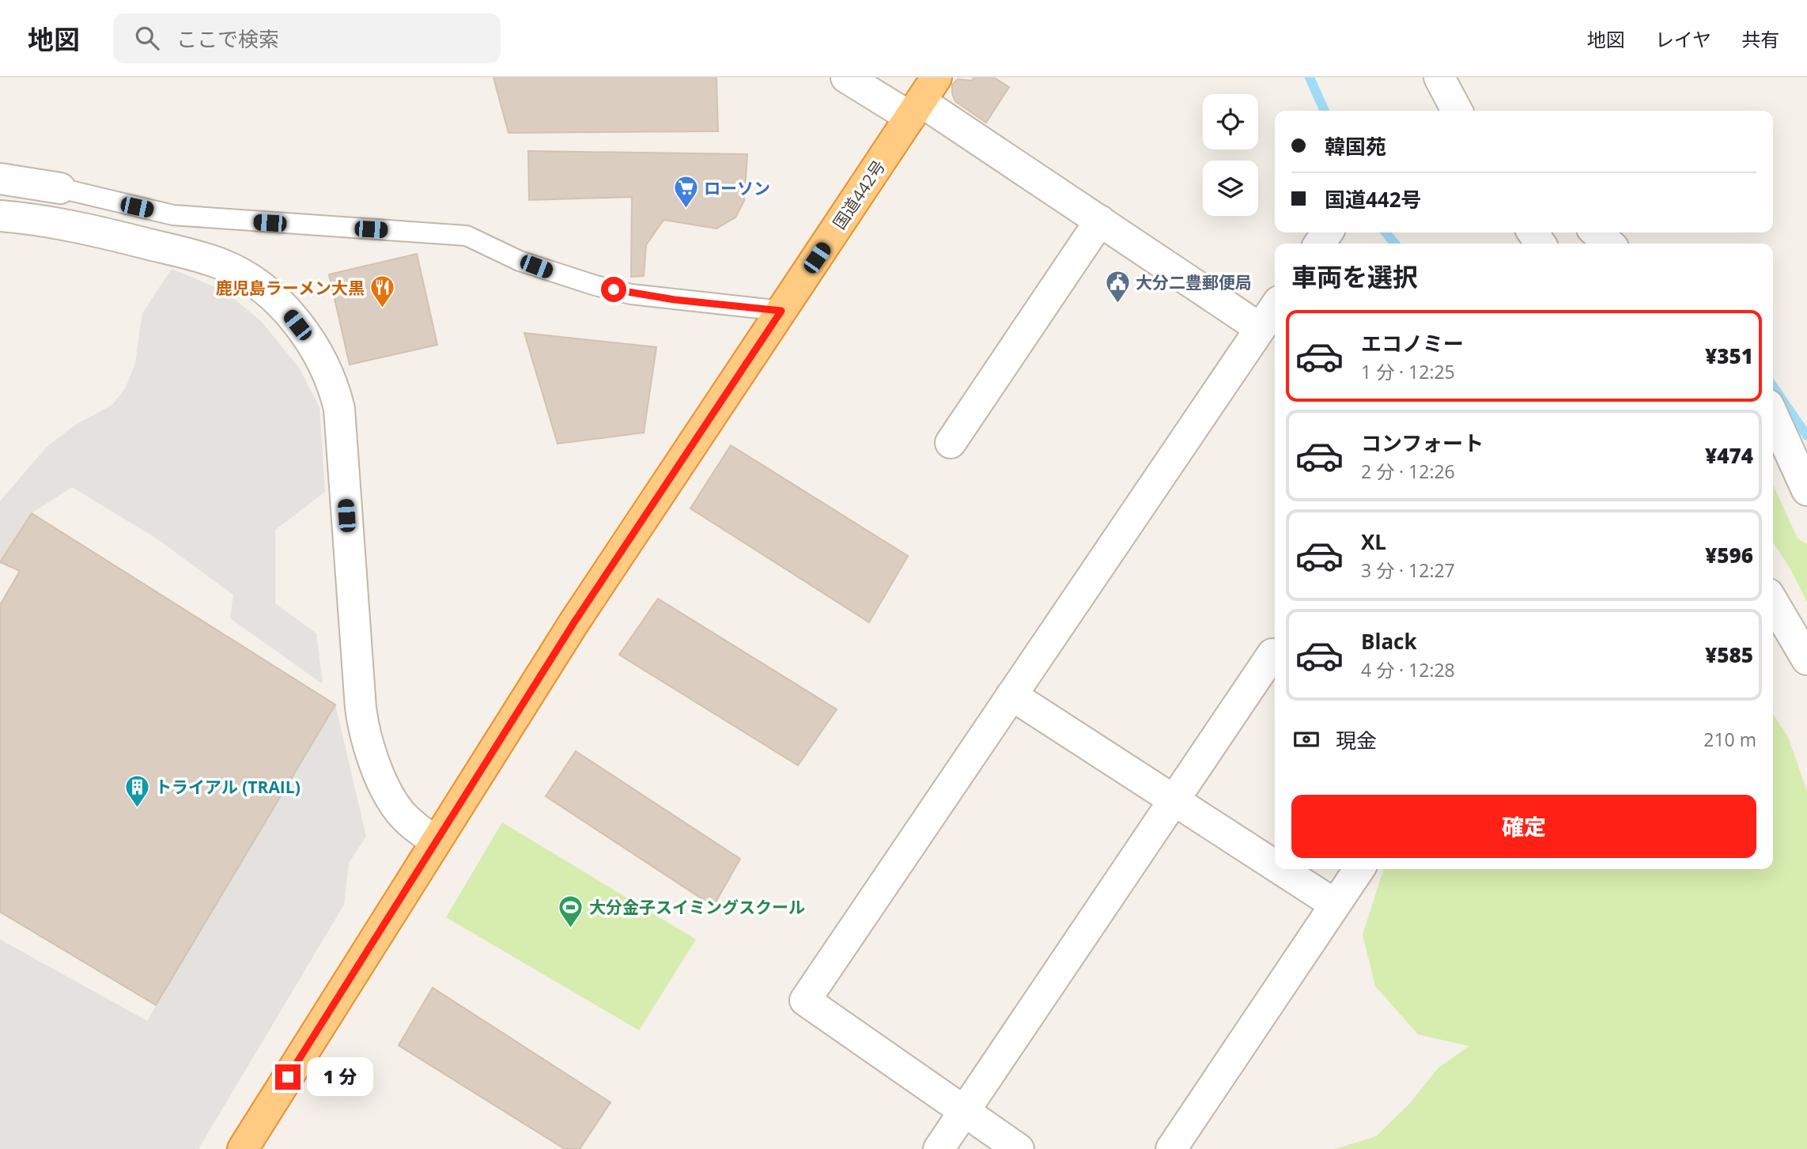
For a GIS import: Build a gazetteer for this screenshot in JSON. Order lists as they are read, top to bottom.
{
  "streets": {
    "highway": ["国道442号"]
  },
  "places": {
    "supermarket": ["ローソン"],
    "public building": ["大分二豊郵便局"],
    "restaurant": ["鹿児島ラーメン大黒"],
    "building": ["トライアル (TRAIL)"],
    "sports": ["大分金子スイミングスクール"]
  },
  "page": {
    "header": "地図",
    "search": "ここで検索",
    "nav": ["地図", "レイヤ", "共有"],
    "banner": ["韓国苑", "国道442号"],
    "heading": "車両を選択",
    "list": [
      {
        "name": "エコノミー",
        "note": "1 分 · 12:25",
        "value": "¥351"
      },
      {
        "name": "コンフォート",
        "note": "2 分 · 12:26",
        "value": "¥474"
      },
      {
        "name": "XL",
        "note": "3 分 · 12:27",
        "value": "¥596"
      },
      {
        "name": "Black",
        "note": "4 分 · 12:28",
        "value": "¥585"
      }
    ],
    "pay": ["現金", "210 m"],
    "buttons": "確定",
    "bubble": "1 分"
  }
}
